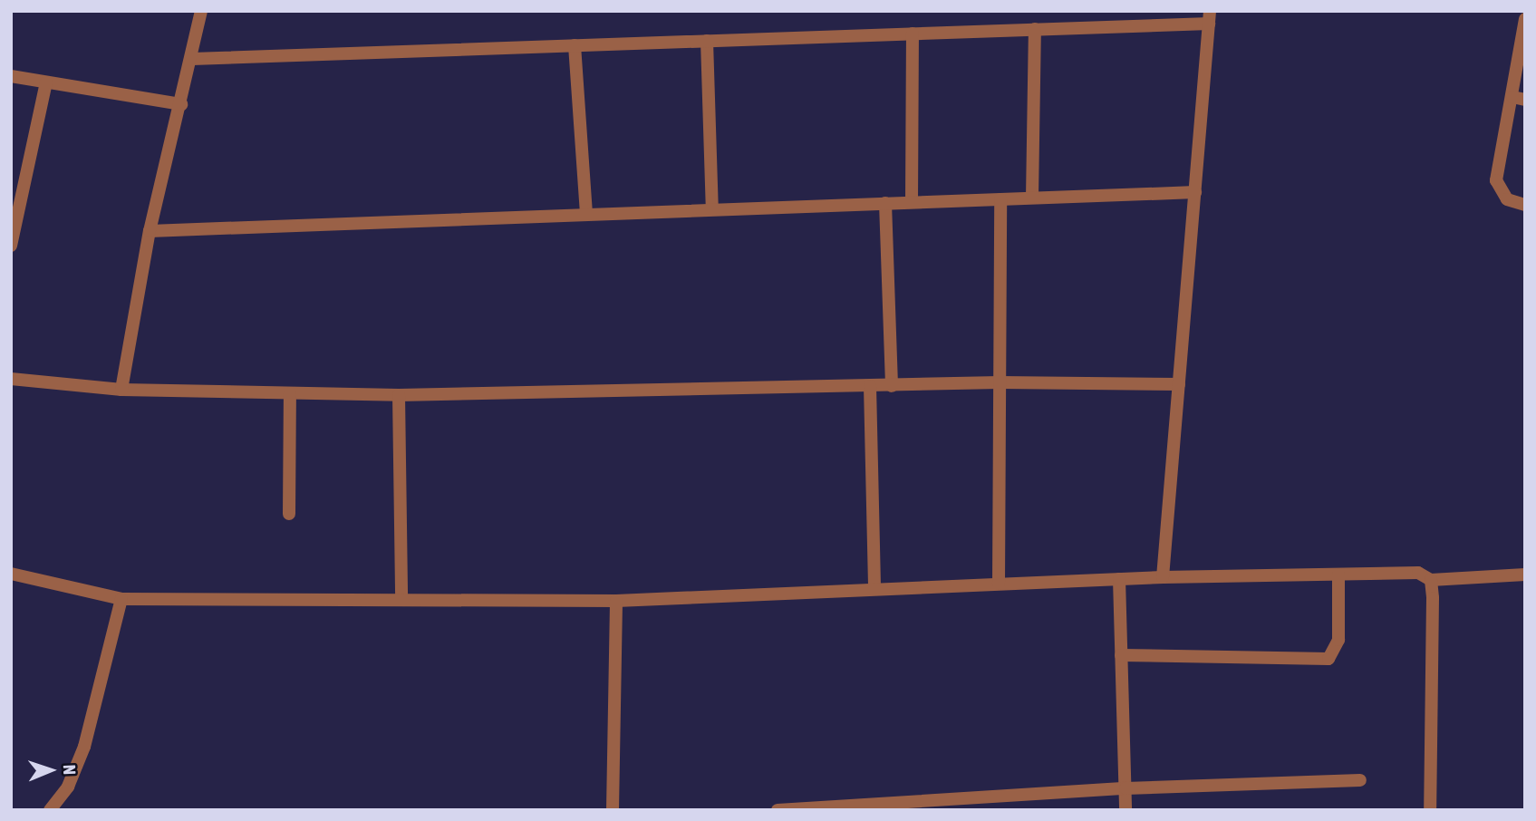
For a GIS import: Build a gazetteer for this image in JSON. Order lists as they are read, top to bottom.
{
  "north": "right"
}
